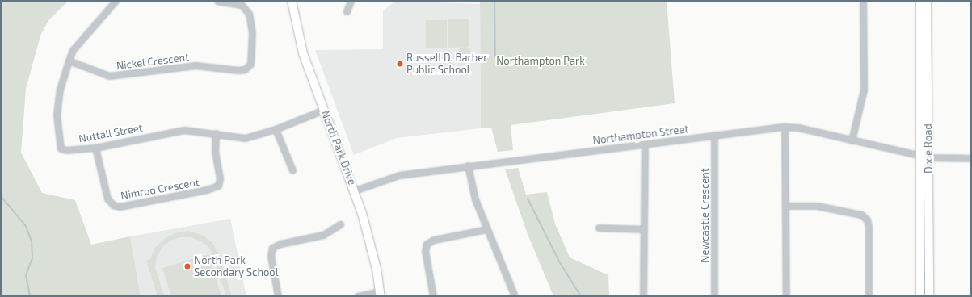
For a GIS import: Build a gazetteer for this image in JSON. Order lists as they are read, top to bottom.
{
  "streets": {
    "main road": ["North Park Drive", "Dixie Road"],
    "street": [
      "Nickel Crescent",
      "Nuttall Street",
      "Northampton Street",
      "Nimrod Crescent",
      "Newcastle Crescent"
    ]
  },
  "crossings": [
    ["Nickel Crescent", "Nuttall Street"],
    ["Nuttall Street", "North Park Drive"],
    ["Nuttall Street", "Nimrod Crescent"],
    ["Northampton Street", "North Park Drive"],
    ["Northampton Street", "Dixie Road"],
    ["Northampton Street", "Newcastle Crescent"]
  ],
  "parks": ["Northampton Park"],
  "places": ["Russell D. Barber Public School", "North Park Secondary School"]
}
